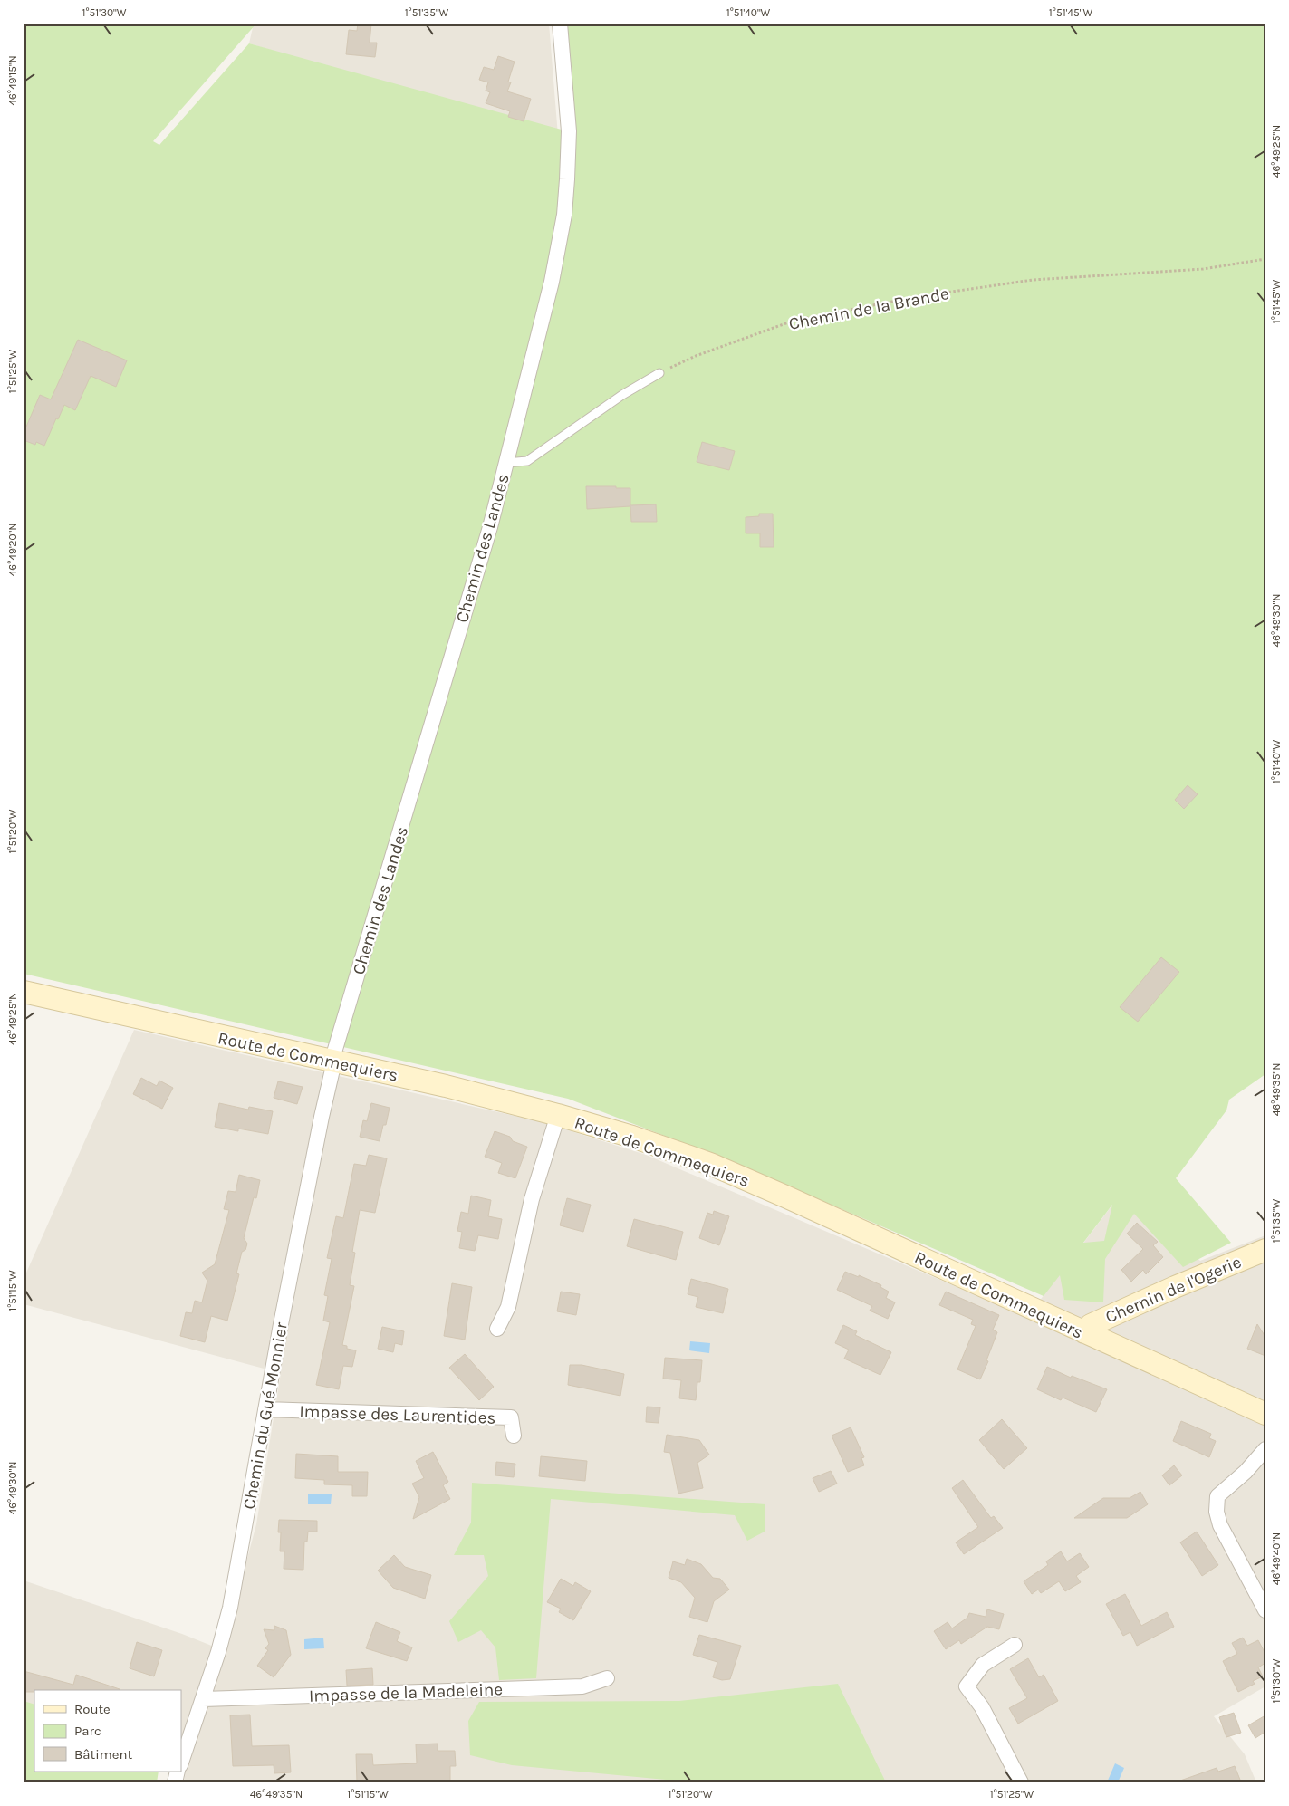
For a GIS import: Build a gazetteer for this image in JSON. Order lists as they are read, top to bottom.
{
  "streets": {
    "street": [
      "Chemin des Landes",
      "Route de Commequiers",
      "Chemin de l'Ogerie",
      "Impasse des Laurentides",
      "Chemin du Gué Monnier",
      "Impasse de la Madeleine"
    ],
    "path": ["Chemin de la Brande"]
  },
  "crossings": [
    ["Chemin des Landes", "Route de Commequiers"],
    ["Chemin des Landes", "Chemin du Gué Monnier"],
    ["Route de Commequiers", "Chemin de l'Ogerie"],
    ["Route de Commequiers", "Chemin du Gué Monnier"],
    ["Impasse des Laurentides", "Chemin du Gué Monnier"],
    ["Chemin du Gué Monnier", "Impasse de la Madeleine"]
  ],
  "legend": ["Route", "Parc", "Bâtiment"],
  "coordinates": [
    "1°51'30\"W",
    "1°51'35\"W",
    "1°51'40\"W",
    "1°51'45\"W",
    "46°49'15\"N",
    "46°49'25\"N",
    "1°51'25\"W",
    "46°49'20\"N",
    "46°49'30\"N",
    "1°51'20\"W",
    "46°49'35\"N",
    "1°51'15\"W",
    "46°49'40\"N"
  ]
}
